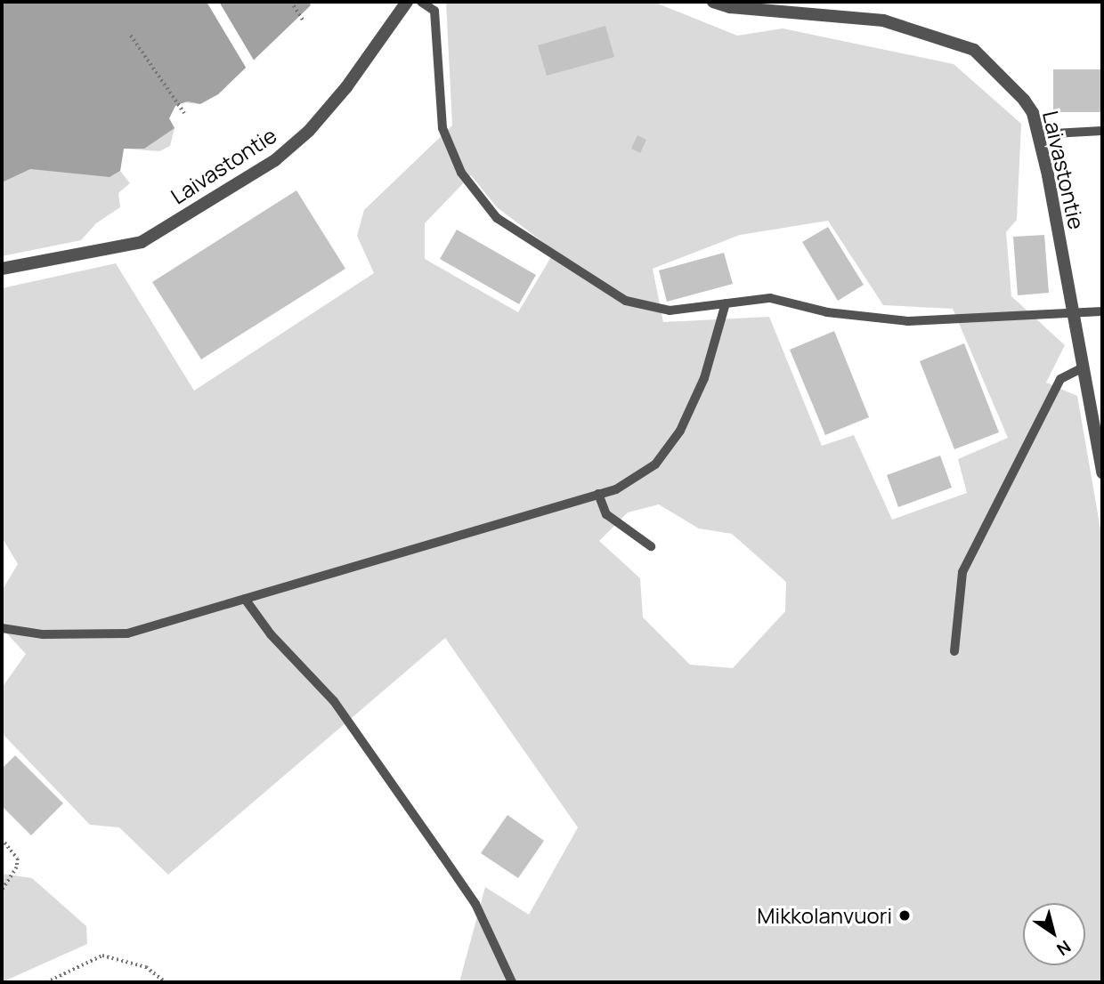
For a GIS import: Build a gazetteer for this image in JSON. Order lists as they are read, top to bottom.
{
  "streets": {
    "street": ["Laivastontie"]
  },
  "places": ["Mikkolanvuori"],
  "north": "bottom right"
}
